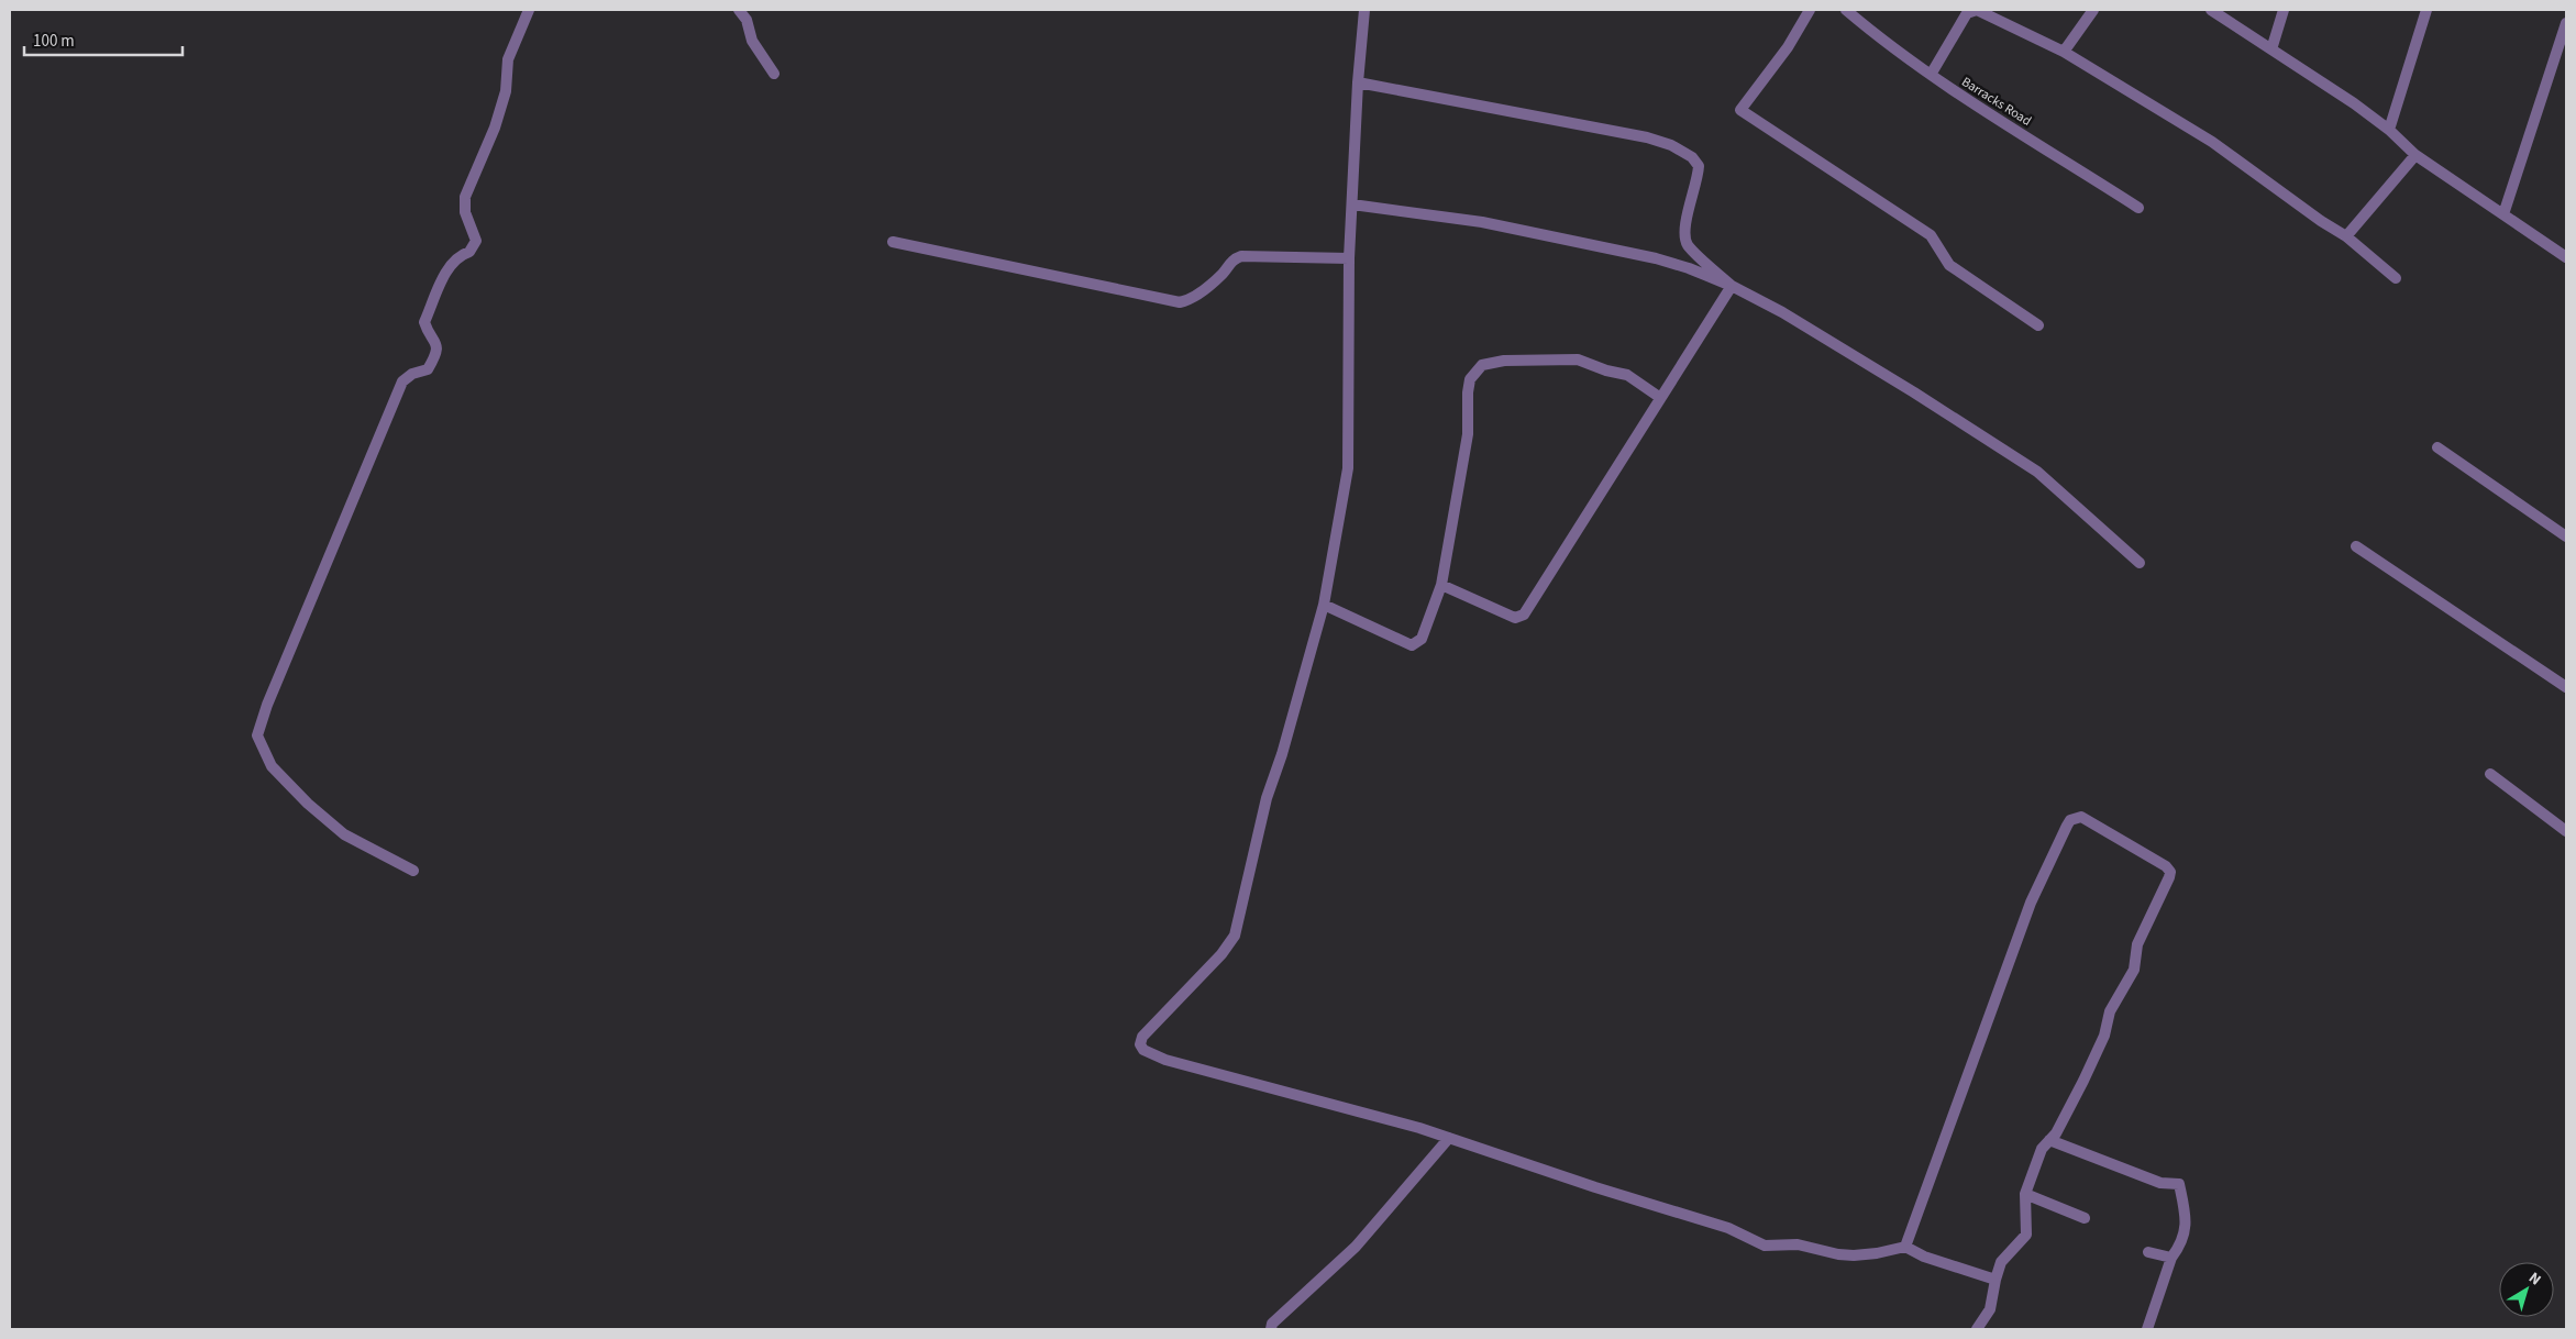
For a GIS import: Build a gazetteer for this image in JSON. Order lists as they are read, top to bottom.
{
  "streets": {
    "street": ["Barracks Road"]
  },
  "scale_bar": "100 m",
  "north": "top right"
}
